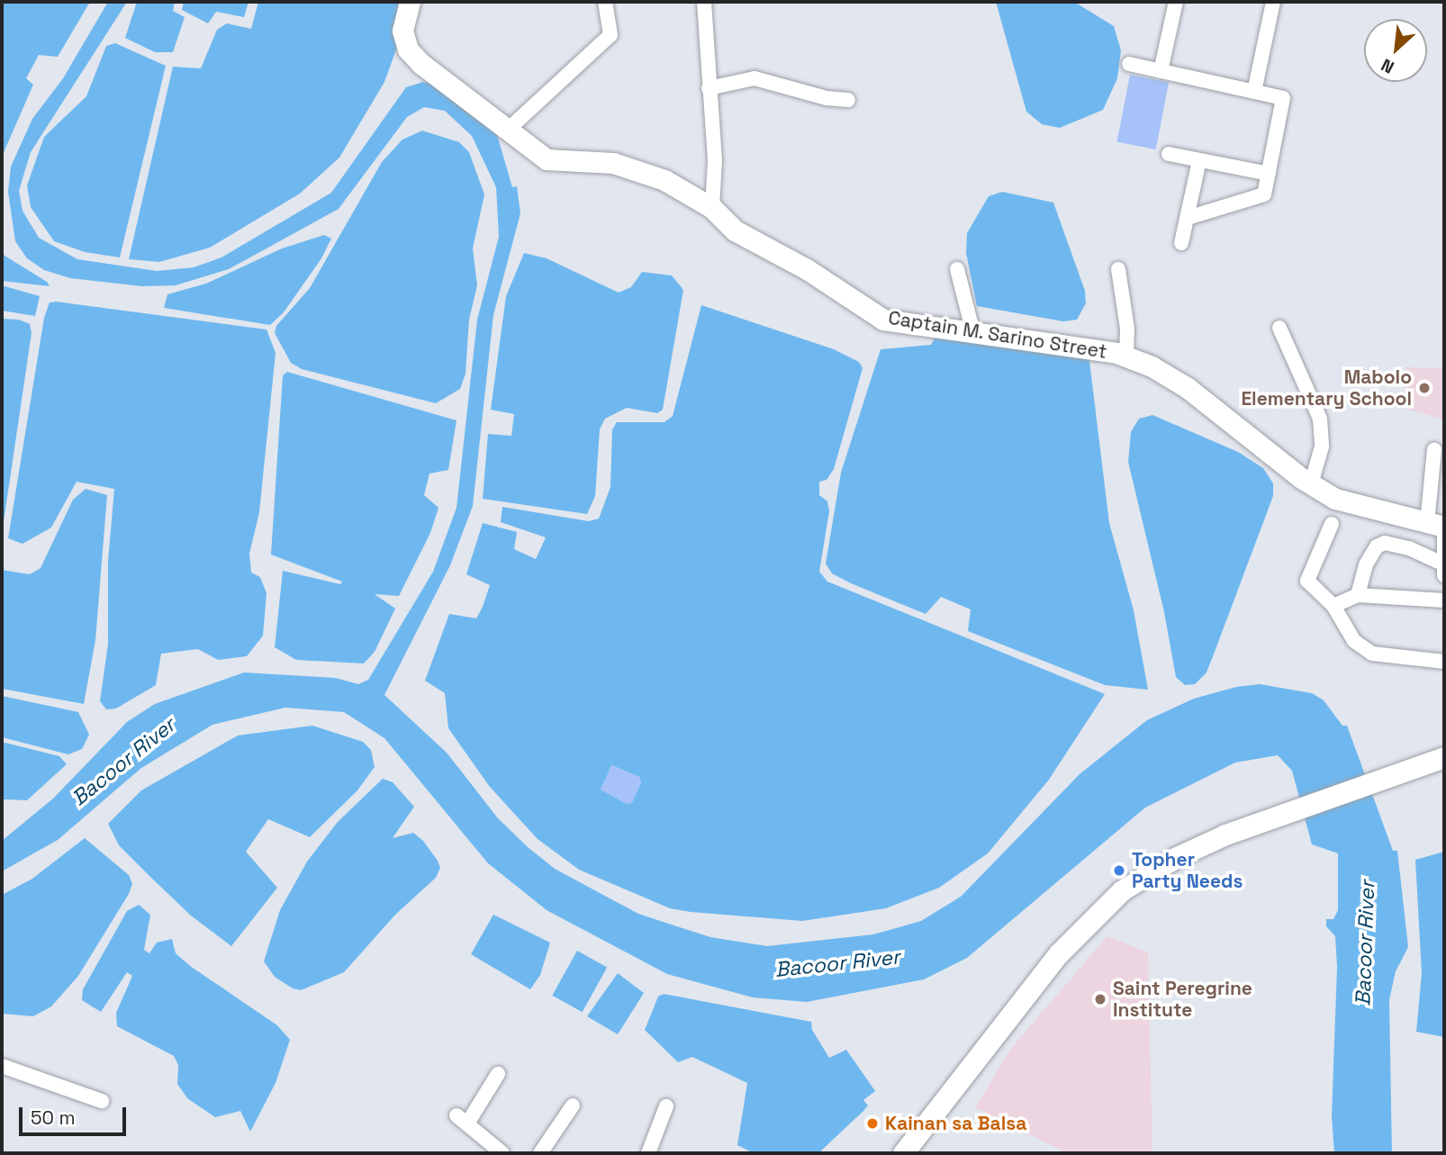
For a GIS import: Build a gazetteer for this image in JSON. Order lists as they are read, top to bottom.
{
  "streets": {
    "street": ["Captain M. Sarino Street"]
  },
  "water": ["Bacoor River"],
  "places": [
    "Mabolo Elementary School",
    "Topher Party Needs",
    "Saint Peregrine Institute",
    "Kainan sa Balsa"
  ],
  "scale_bar": "50 m",
  "north": "bottom left"
}
